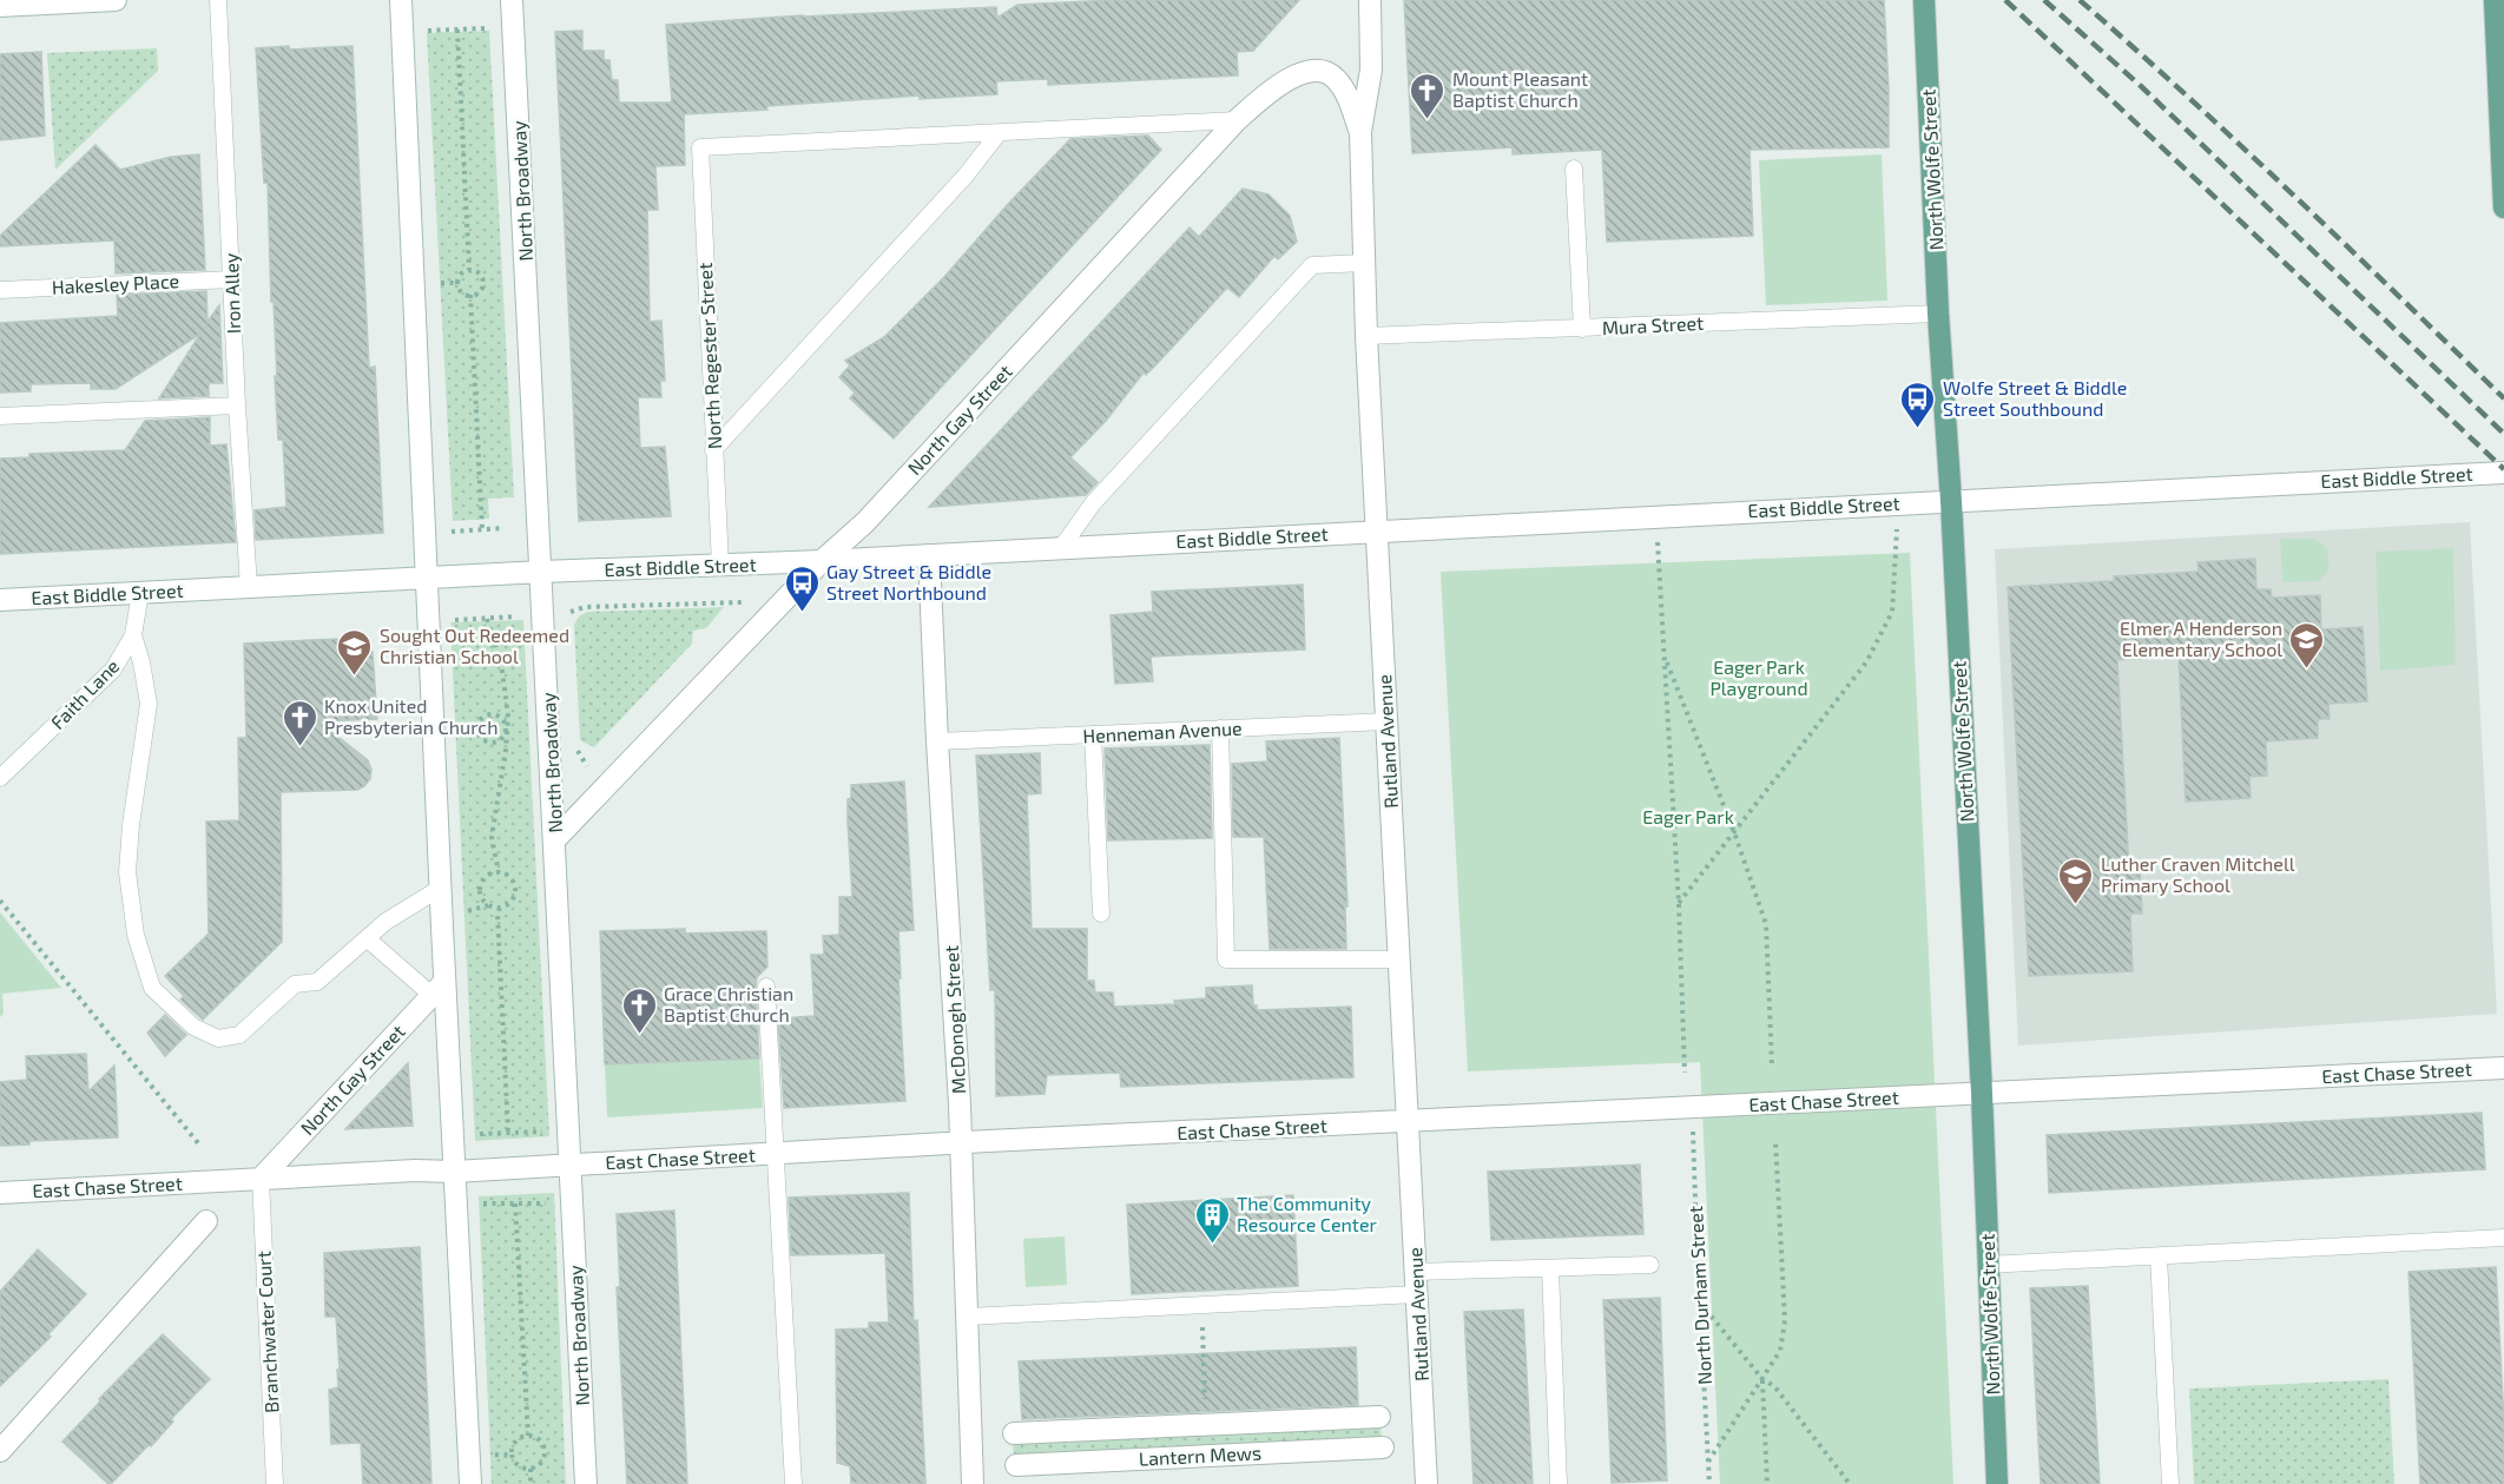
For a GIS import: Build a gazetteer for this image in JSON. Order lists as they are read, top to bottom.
{
  "streets": {
    "main road": ["North Wolfe Street"],
    "street": [
      "North Broadway",
      "North Gay Street",
      "East Biddle Street",
      "Rutland Avenue",
      "McDonogh Street",
      "East Chase Street",
      "Lantern Mews"
    ],
    "lane": [
      "Hakesley Place",
      "Iron Alley",
      "Mura Street",
      "North Regester Street",
      "Faith Lane",
      "Henneman Avenue",
      "Branchwater Court"
    ],
    "path": ["North Durham Street"]
  },
  "crossings": [
    ["North Wolfe Street", "Mura Street"],
    ["North Wolfe Street", "East Biddle Street"],
    ["North Wolfe Street", "East Chase Street"],
    ["North Broadway", "North Gay Street"],
    ["North Broadway", "East Biddle Street"],
    ["North Broadway", "East Chase Street"],
    ["Hakesley Place", "Iron Alley"],
    ["Iron Alley", "East Biddle Street"],
    ["Mura Street", "Rutland Avenue"],
    ["North Regester Street", "East Biddle Street"],
    ["North Gay Street", "East Biddle Street"],
    ["North Gay Street", "Rutland Avenue"],
    ["North Gay Street", "East Chase Street"],
    ["North Gay Street", "Branchwater Court"],
    ["East Biddle Street", "Faith Lane"],
    ["East Biddle Street", "Rutland Avenue"],
    ["East Biddle Street", "McDonogh Street"],
    ["Henneman Avenue", "Rutland Avenue"],
    ["Henneman Avenue", "McDonogh Street"],
    ["Rutland Avenue", "East Chase Street"],
    ["McDonogh Street", "East Chase Street"],
    ["East Chase Street", "North Durham Street"],
    ["East Chase Street", "Branchwater Court"]
  ],
  "parks": ["Eager Park Playground", "Eager Park"],
  "places": {
    "church": ["Mount Pleasant Baptist Church", "Knox United Presbyterian Church", "Grace Christian Baptist Church"],
    "bus stop": ["Wolfe Street & Biddle Street Southbound", "Gay Street & Biddle Street Northbound"],
    "school or university": ["Elmer A Henderson Elementary School", "Sought Out Redeemed Christian School", "Luther Craven Mitchell Primary School"],
    "building": ["The Community Resource Center"]
  }
}
